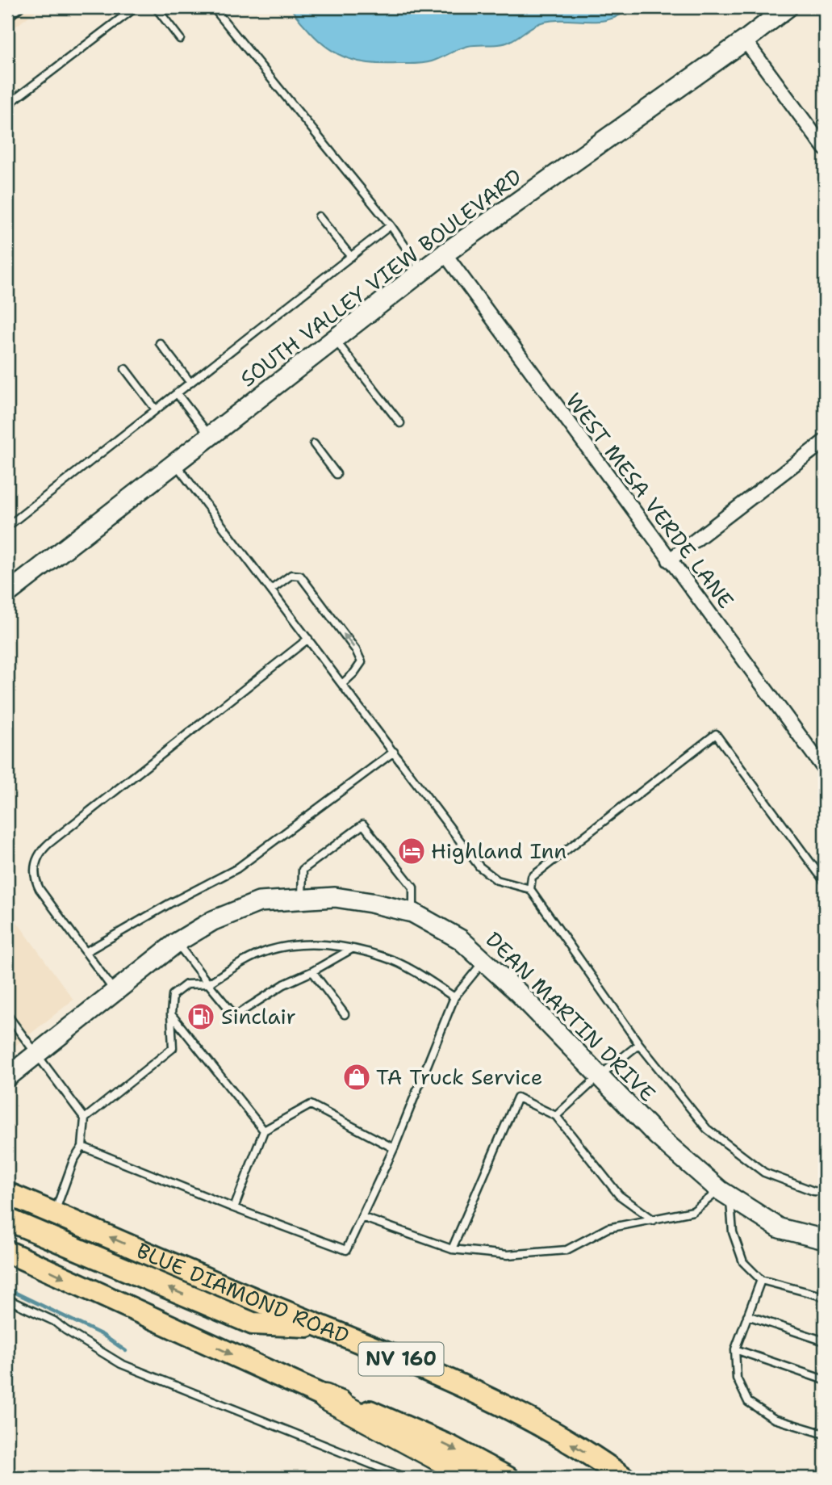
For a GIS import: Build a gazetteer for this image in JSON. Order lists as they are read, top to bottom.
{
  "streets": {
    "highway": ["BLUE DIAMOND ROAD", "NV 160"],
    "main road": ["SOUTH VALLEY VIEW BOULEVARD", "DEAN MARTIN DRIVE"],
    "street": ["WEST MESA VERDE LANE"]
  },
  "crossings": [
    ["SOUTH VALLEY VIEW BOULEVARD", "WEST MESA VERDE LANE"]
  ],
  "places": {
    "hotel": ["Highland Inn"],
    "fuel station": ["Sinclair"],
    "shop": ["TA Truck Service"]
  }
}
